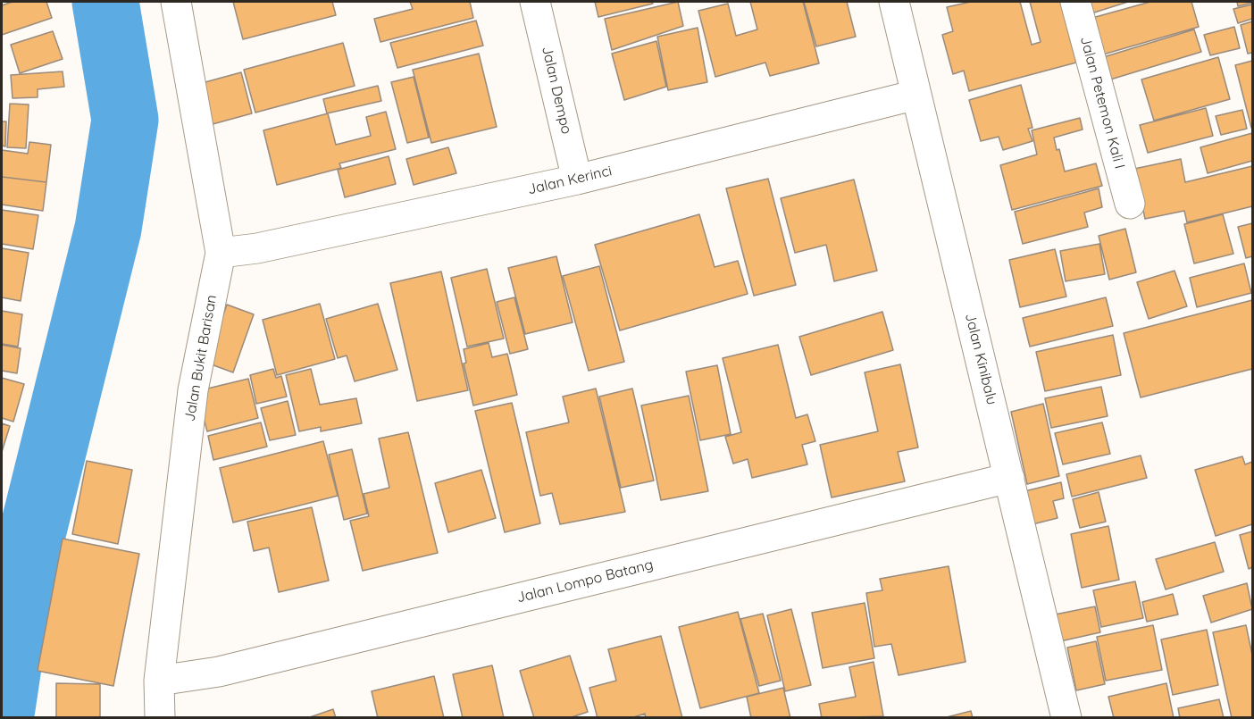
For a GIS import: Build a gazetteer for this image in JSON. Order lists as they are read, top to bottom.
{
  "streets": {
    "street": [
      "Jalan Dempo",
      "Jalan Petemon Kali I",
      "Jalan Kerinci",
      "Jalan Bukit Barisan",
      "Jalan Kinibalu",
      "Jalan Lompo Batang"
    ]
  },
  "crossings": [
    ["Jalan Dempo", "Jalan Kerinci"],
    ["Jalan Kerinci", "Jalan Bukit Barisan"],
    ["Jalan Kerinci", "Jalan Kinibalu"],
    ["Jalan Bukit Barisan", "Jalan Lompo Batang"],
    ["Jalan Kinibalu", "Jalan Lompo Batang"]
  ]
}
